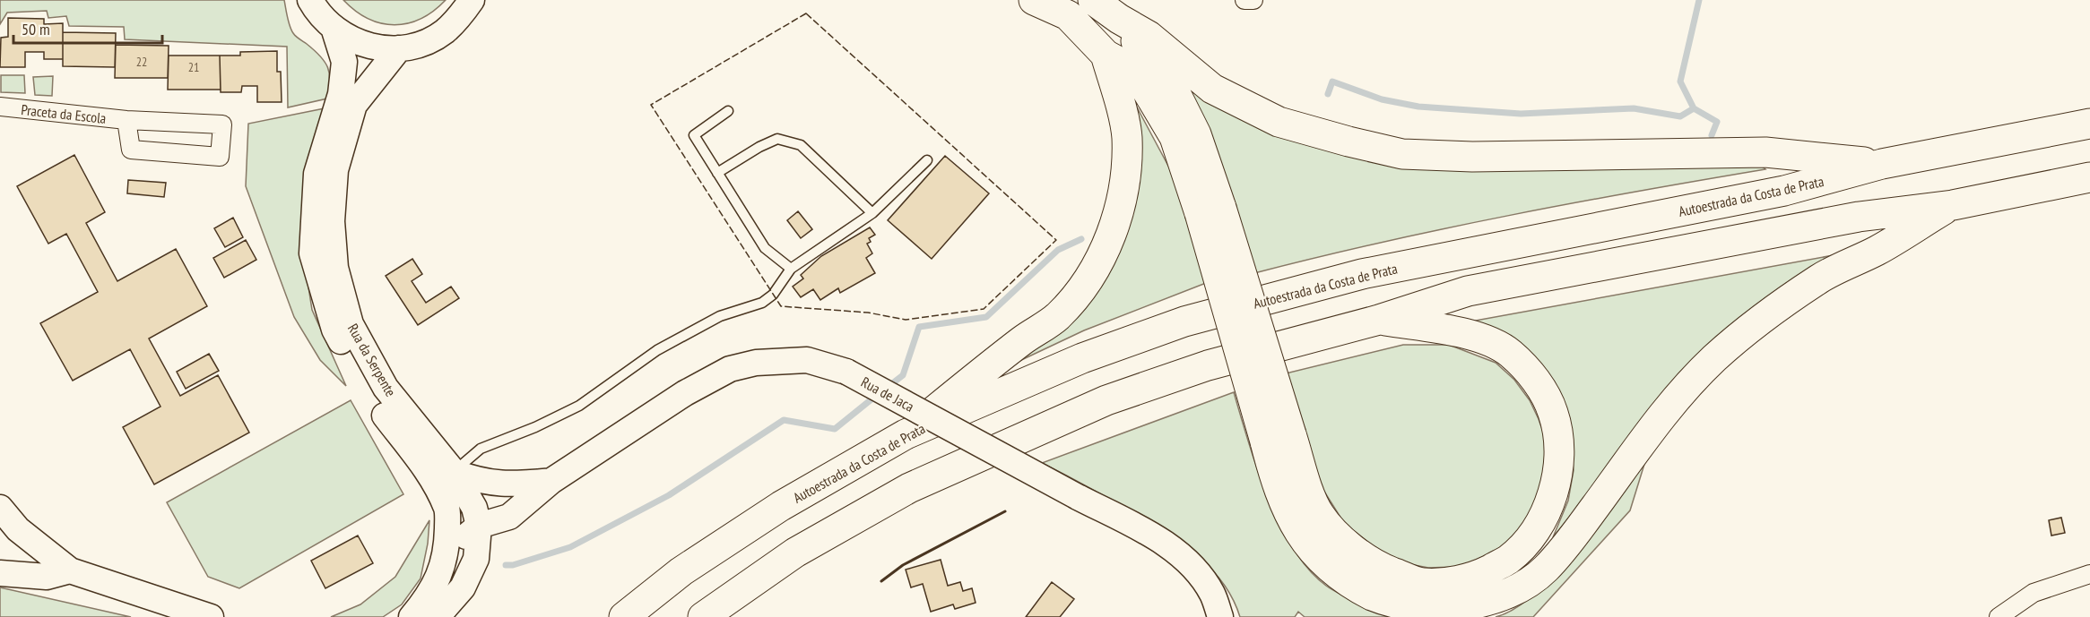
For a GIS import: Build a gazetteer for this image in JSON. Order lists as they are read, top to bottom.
{
  "streets": {
    "highway": ["Autoestrada da Costa de Prata"],
    "main road": ["Rua da Serpente", "Rua de Jaca"],
    "street": ["Praceta da Escola"]
  },
  "crossings": [
    ["Rua da Serpente", "Rua de Jaca"]
  ],
  "house_numbers": ["22", "21"],
  "scale_bar": "50 m"
}
